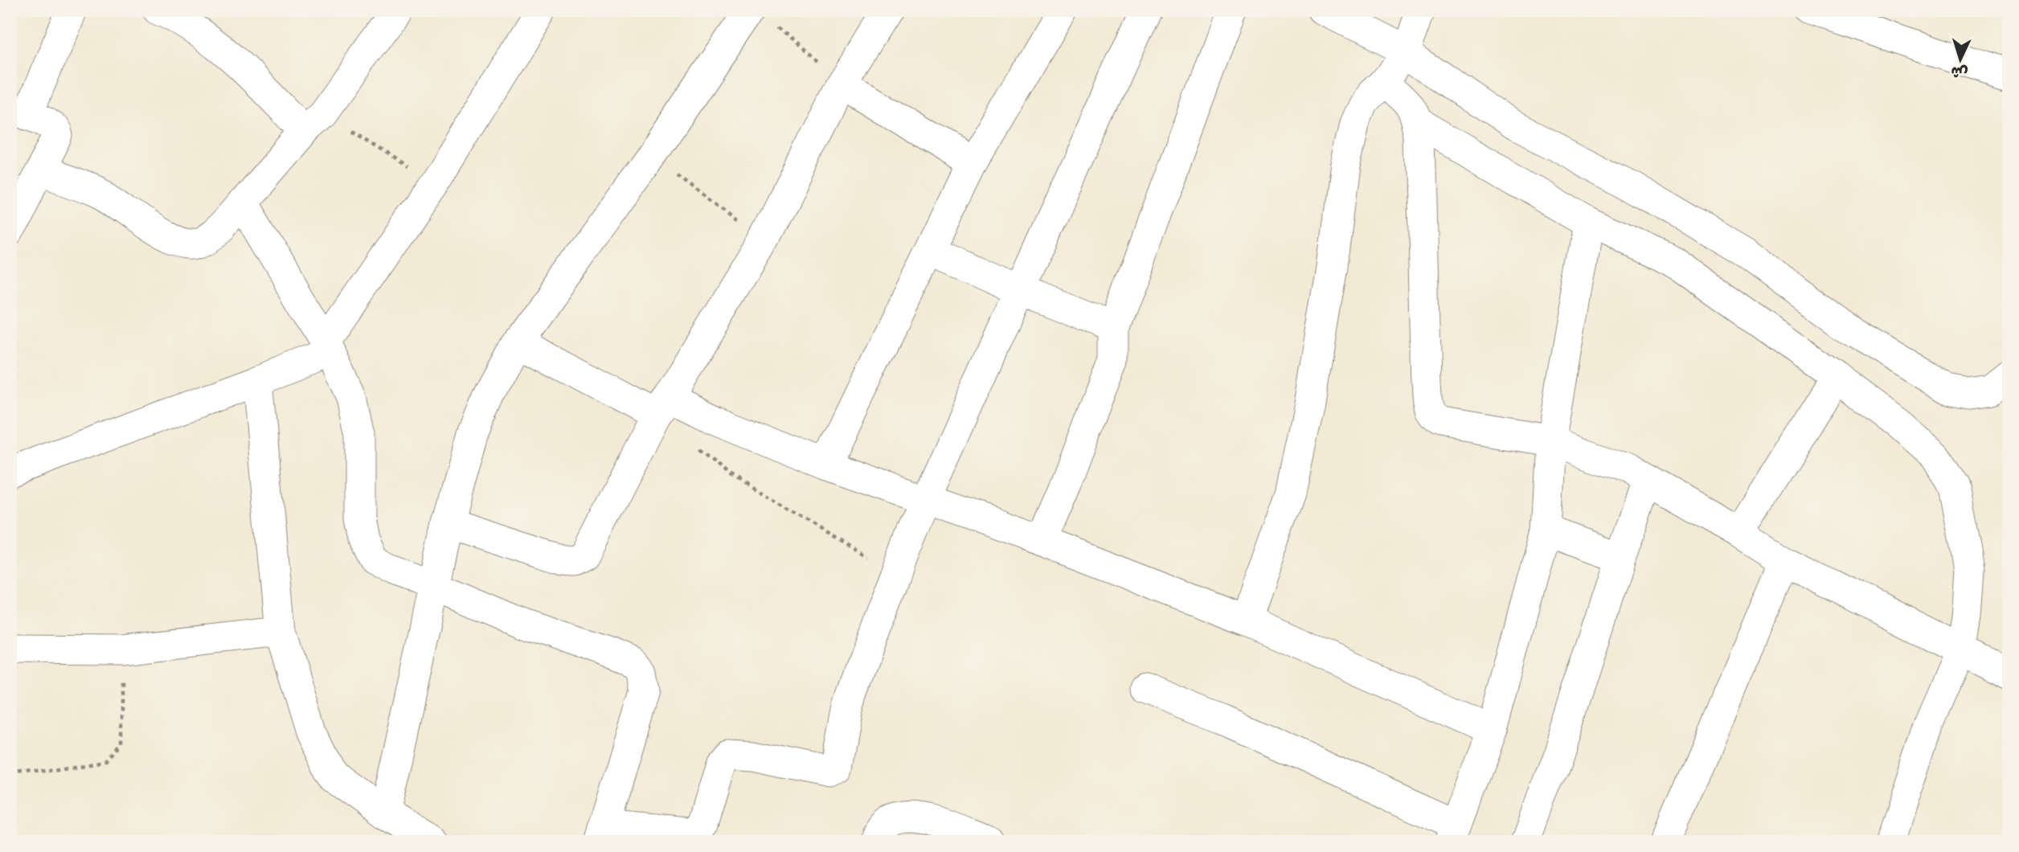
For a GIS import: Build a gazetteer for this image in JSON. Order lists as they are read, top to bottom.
{
  "north": "bottom"
}
